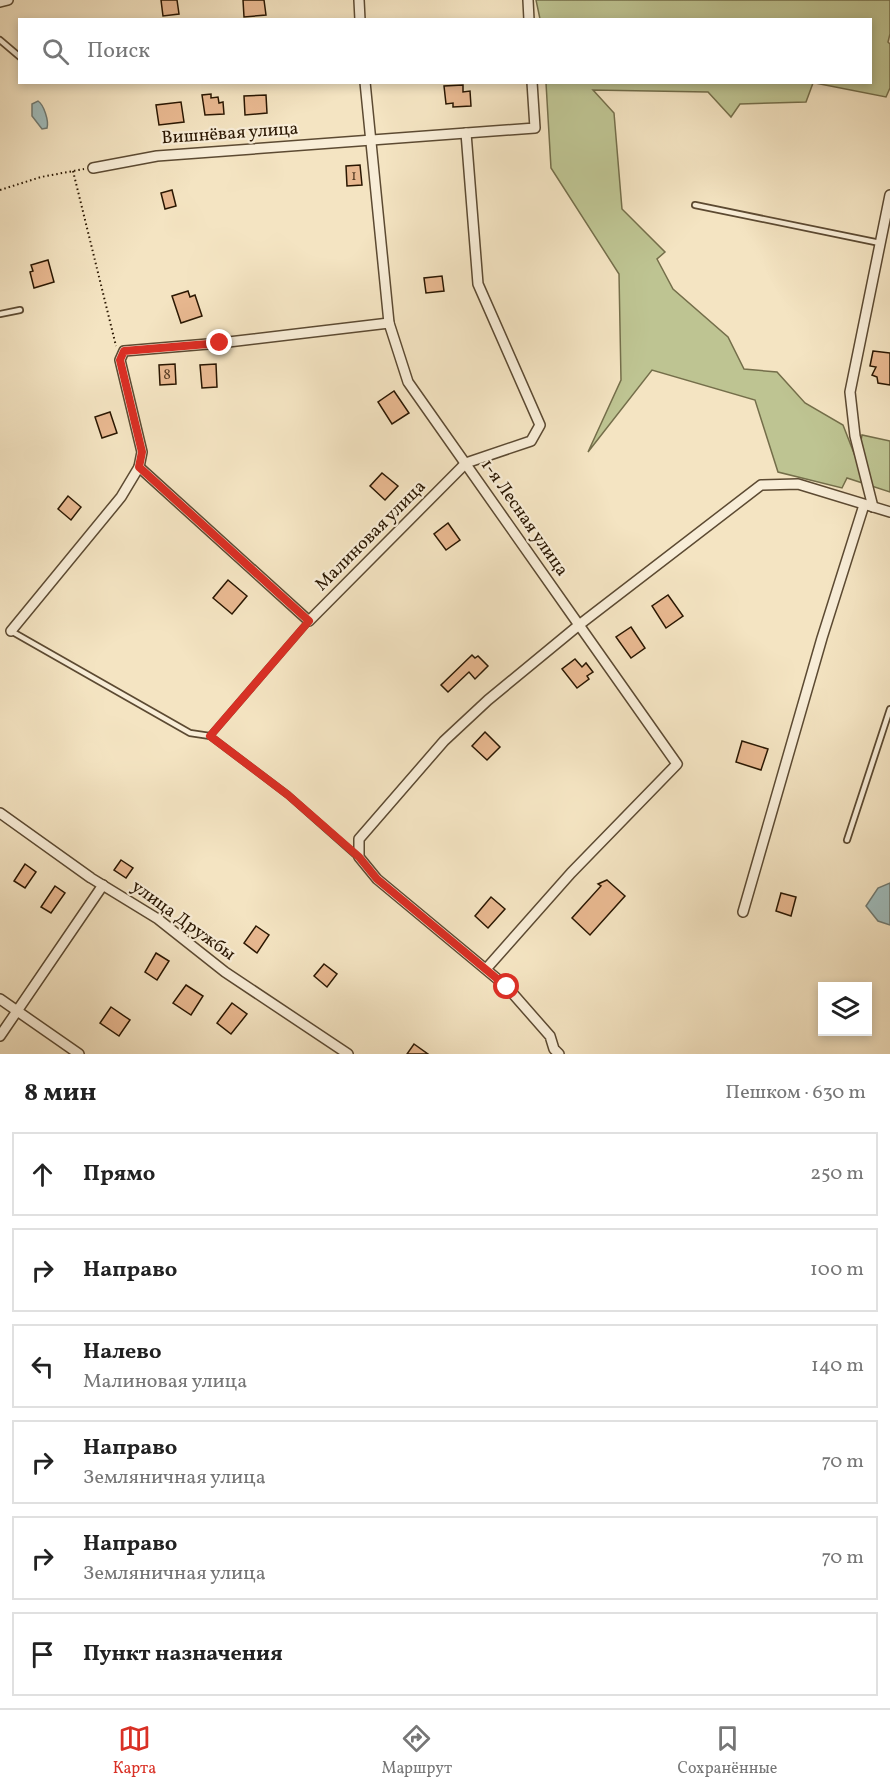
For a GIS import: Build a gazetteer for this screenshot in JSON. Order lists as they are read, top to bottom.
{
  "streets": {
    "street": [
      "Вишнёвая улица",
      "1-я Лесная улица",
      "Малиновая улица",
      "улица Дружбы"
    ]
  },
  "crossings": [
    ["Вишнёвая улица", "1-я Лесная улица"],
    ["1-я Лесная улица", "Малиновая улица"]
  ],
  "house_numbers": ["1", "8"],
  "page": {
    "search": "Поиск",
    "heading": ["8 мин", "Пешком · 630 m"],
    "list": [
      ["Прямо", "250 m"],
      ["Направо", "100 m"],
      ["Налево", "Малиновая улица", "140 m"],
      ["Направо", "Земляничная улица", "70 m"],
      ["Направо", "Земляничная улица", "70 m"],
      "Пункт назначения"
    ],
    "nav": ["Карта", "Маршрут", "Сохранённые"]
  }
}
